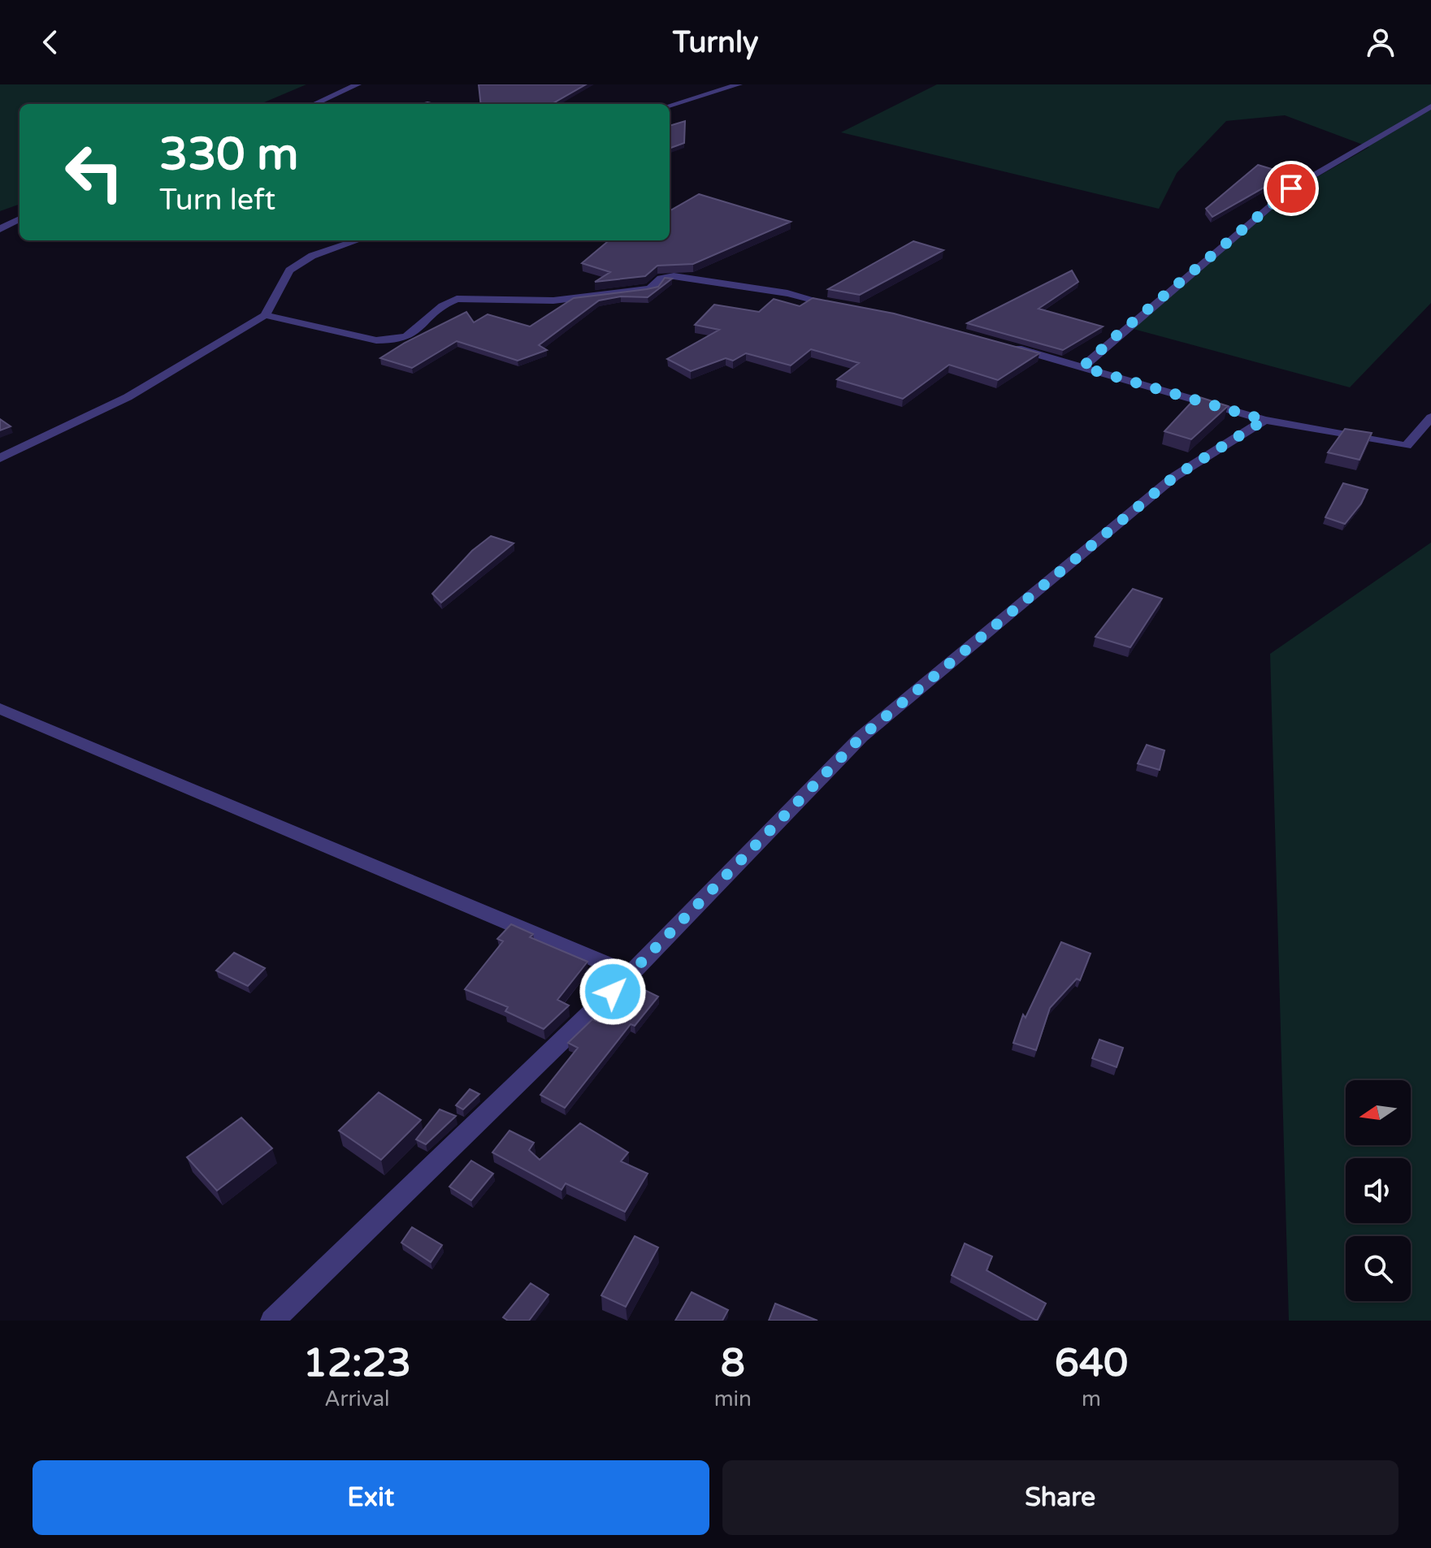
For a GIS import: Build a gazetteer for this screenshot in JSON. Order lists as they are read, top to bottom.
{
  "north": "left",
  "page": {
    "header": "Turnly",
    "turn": ["330 m", "Turn left"],
    "eta": [
      "12:23",
      "Arrival",
      "8",
      "min",
      "640",
      "m"
    ],
    "buttons": ["Exit", "Share"]
  }
}
